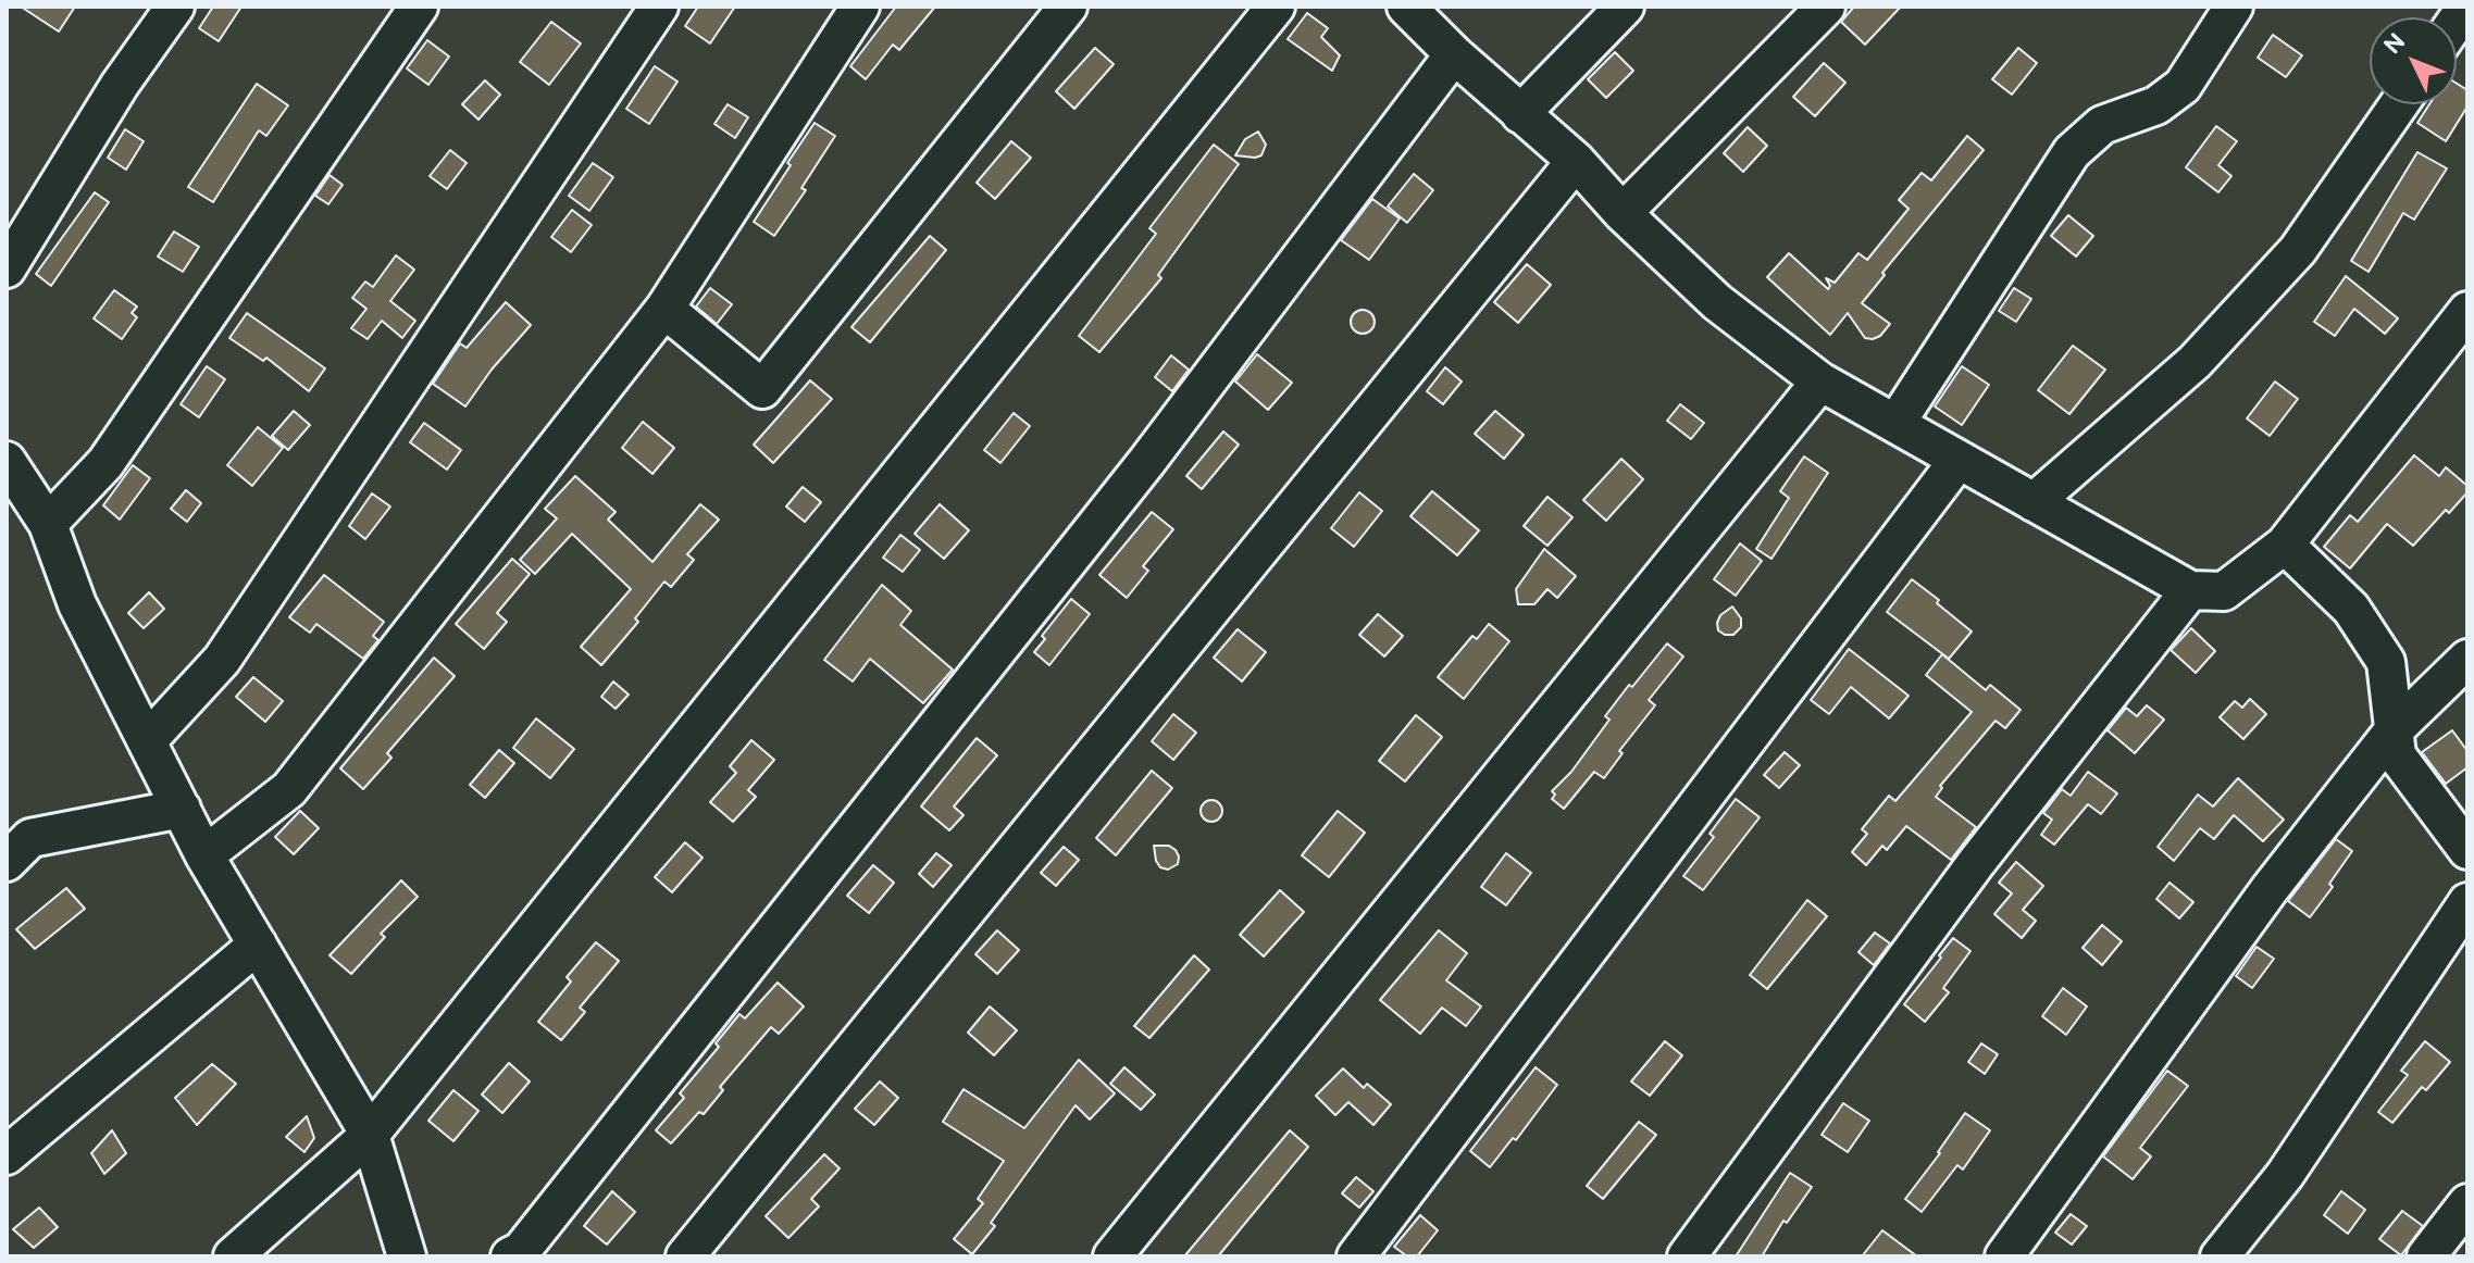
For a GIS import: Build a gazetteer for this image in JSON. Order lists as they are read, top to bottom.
{
  "north": "top left"
}
